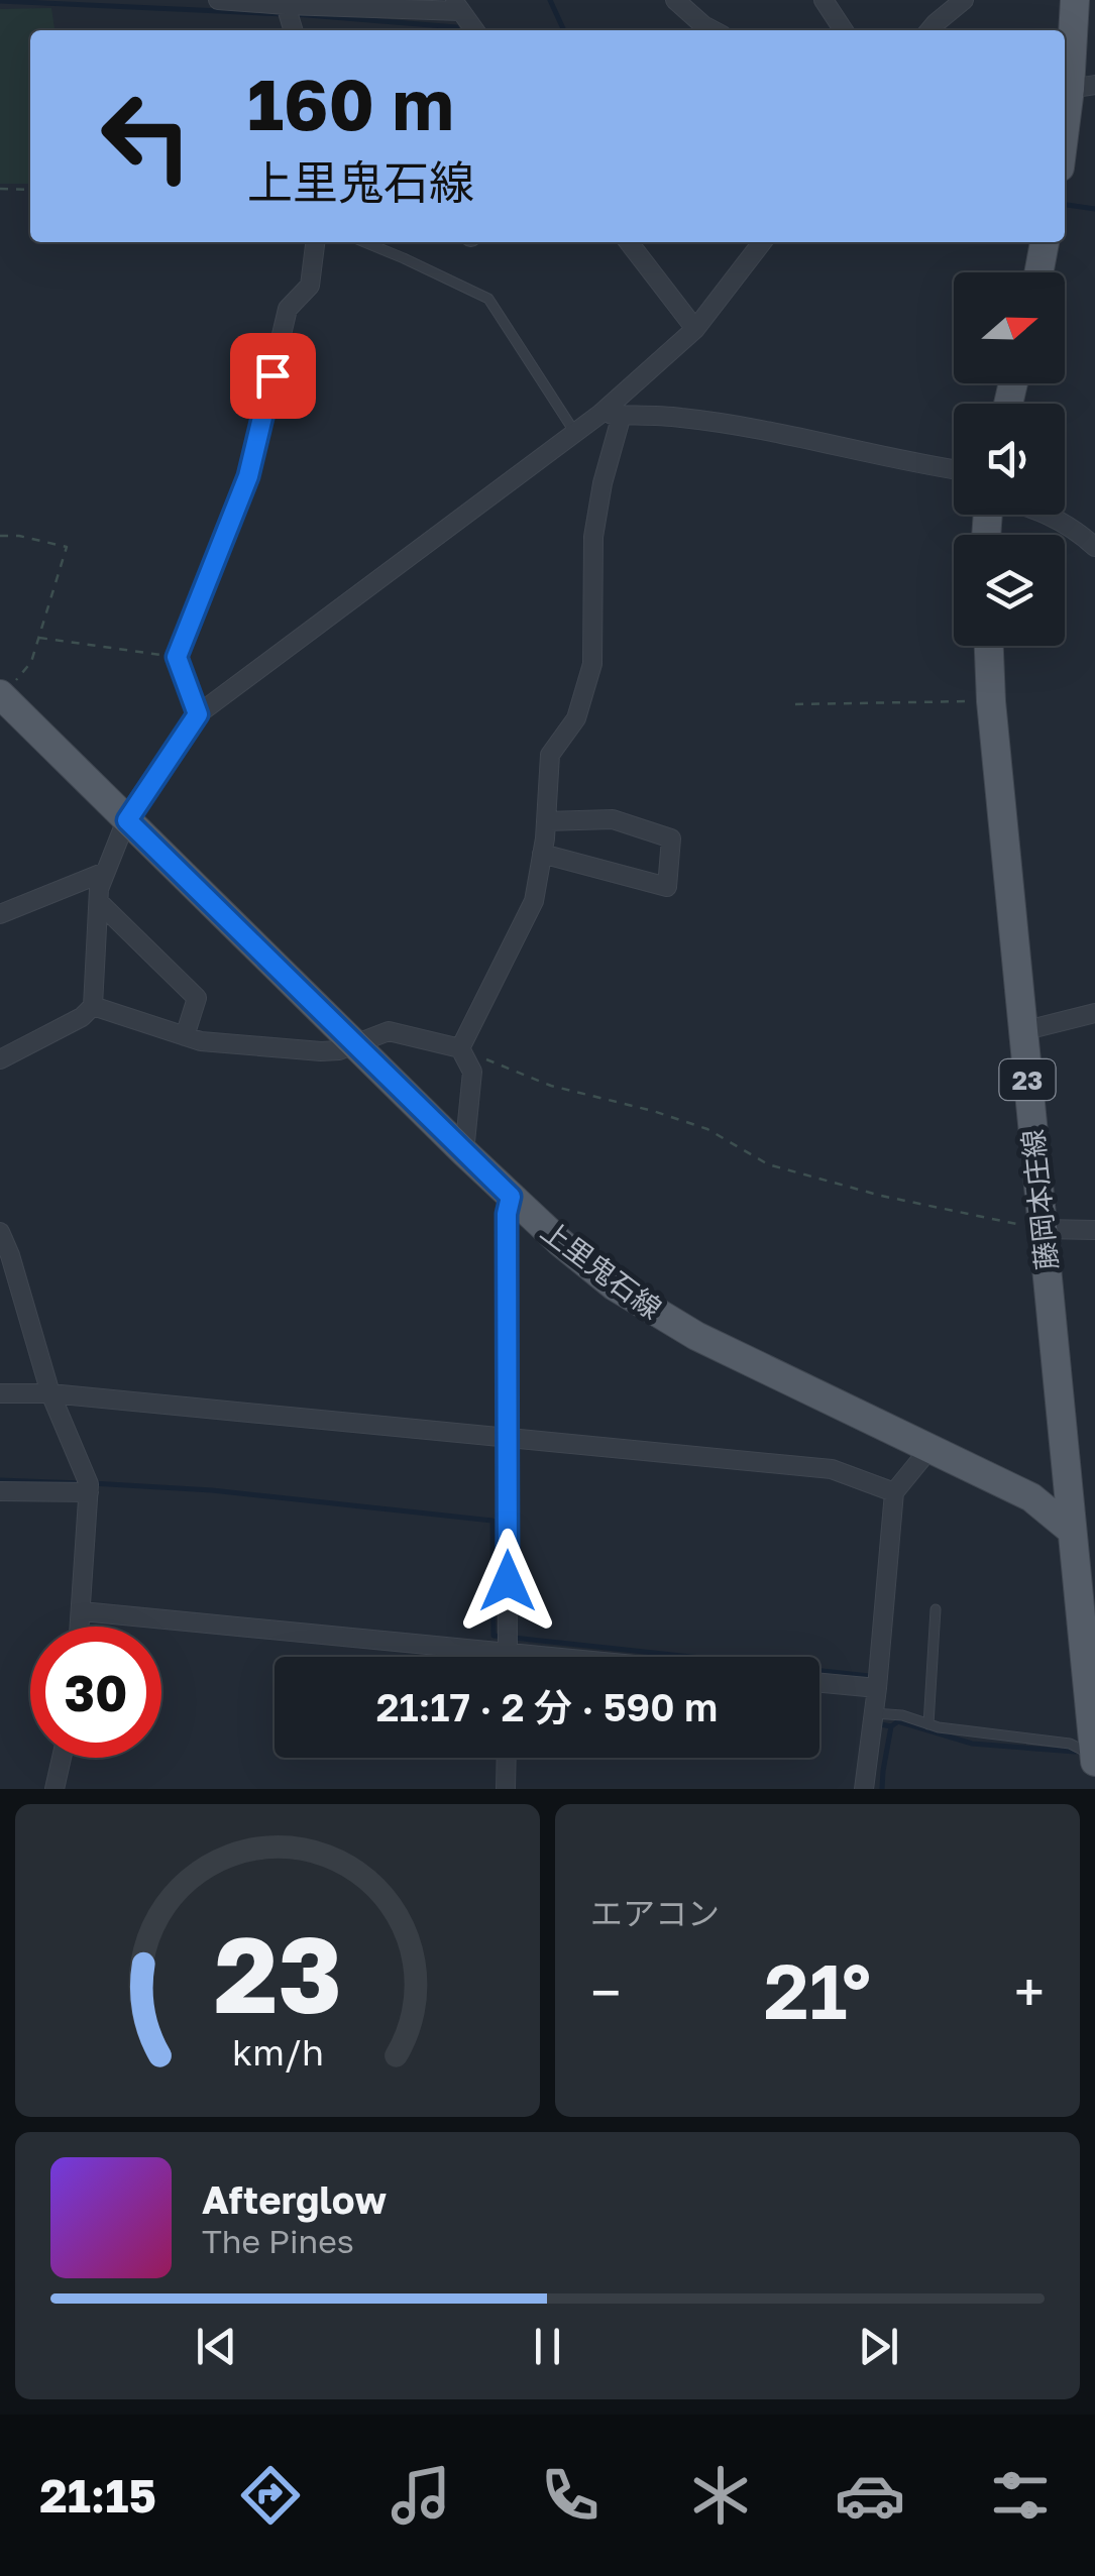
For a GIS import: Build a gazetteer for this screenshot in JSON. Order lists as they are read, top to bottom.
{
  "streets": {
    "main road": ["23", "藤岡本庄線", "上里鬼石線"]
  },
  "crossings": [
    ["藤岡本庄線", "上里鬼石線"]
  ],
  "north": "right",
  "page": {
    "turn": ["160 m", "上里鬼石線"],
    "limit": "30",
    "trip": "21:17 · 2 分 · 590 m",
    "tile": "エアコン",
    "heat": ["−", "21°", "+"],
    "song": ["Afterglow", "The Pines"],
    "tabs": "21:15",
    "gauge": ["23", "km/h"]
  }
}
